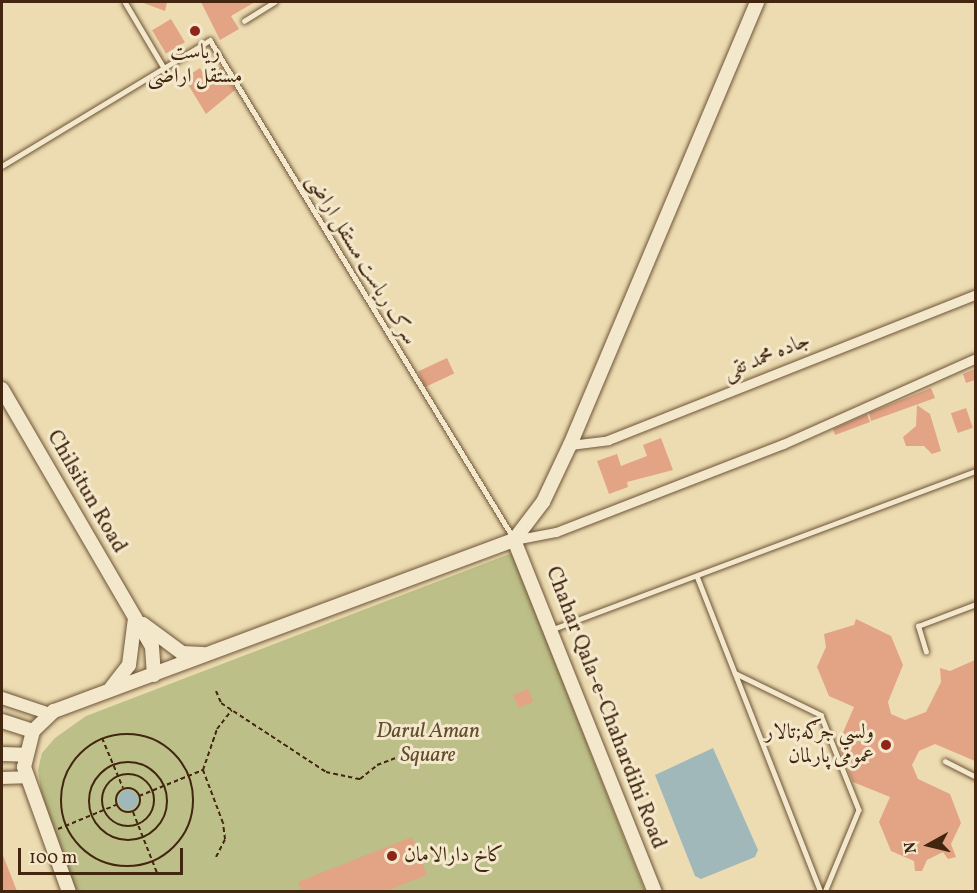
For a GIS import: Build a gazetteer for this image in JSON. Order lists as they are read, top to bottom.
{
  "streets": {
    "main road": ["Chilsitun Road", "Chahar Qala-e-Chahardihi Road"],
    "street": ["جاده محمد تقی"],
    "lane": ["سرک ریاست مستقل اراضی"]
  },
  "crossings": [
    ["سرک ریاست مستقل اراضی", "Chahar Qala-e-Chahardihi Road"]
  ],
  "parks": ["Darul Aman Square"],
  "places": ["ریاست مستقل اراضی", "ولسي جرګه;تالار عمومی پارلمان", "کاخ دارالامان"],
  "scale_bar": "100 m",
  "north": "left"
}
